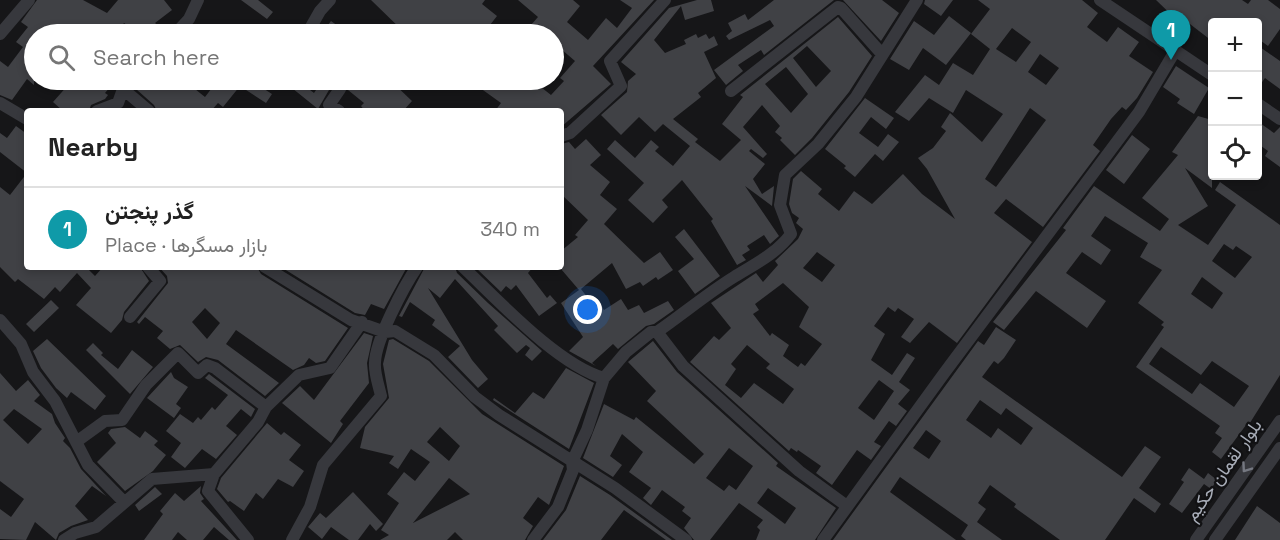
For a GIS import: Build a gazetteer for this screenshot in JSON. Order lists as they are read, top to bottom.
{
  "streets": {
    "street": ["بلوار لقمان حکیم"]
  },
  "page": {
    "pins": "1",
    "map_buttons": ["+", "−"],
    "search": "Search here",
    "heading": "Nearby",
    "list": [
      {
        "mark": "1",
        "name": "گذر پنجتن",
        "note": "Place · بازار مسگرها",
        "value": "340 m"
      }
    ]
  }
}
